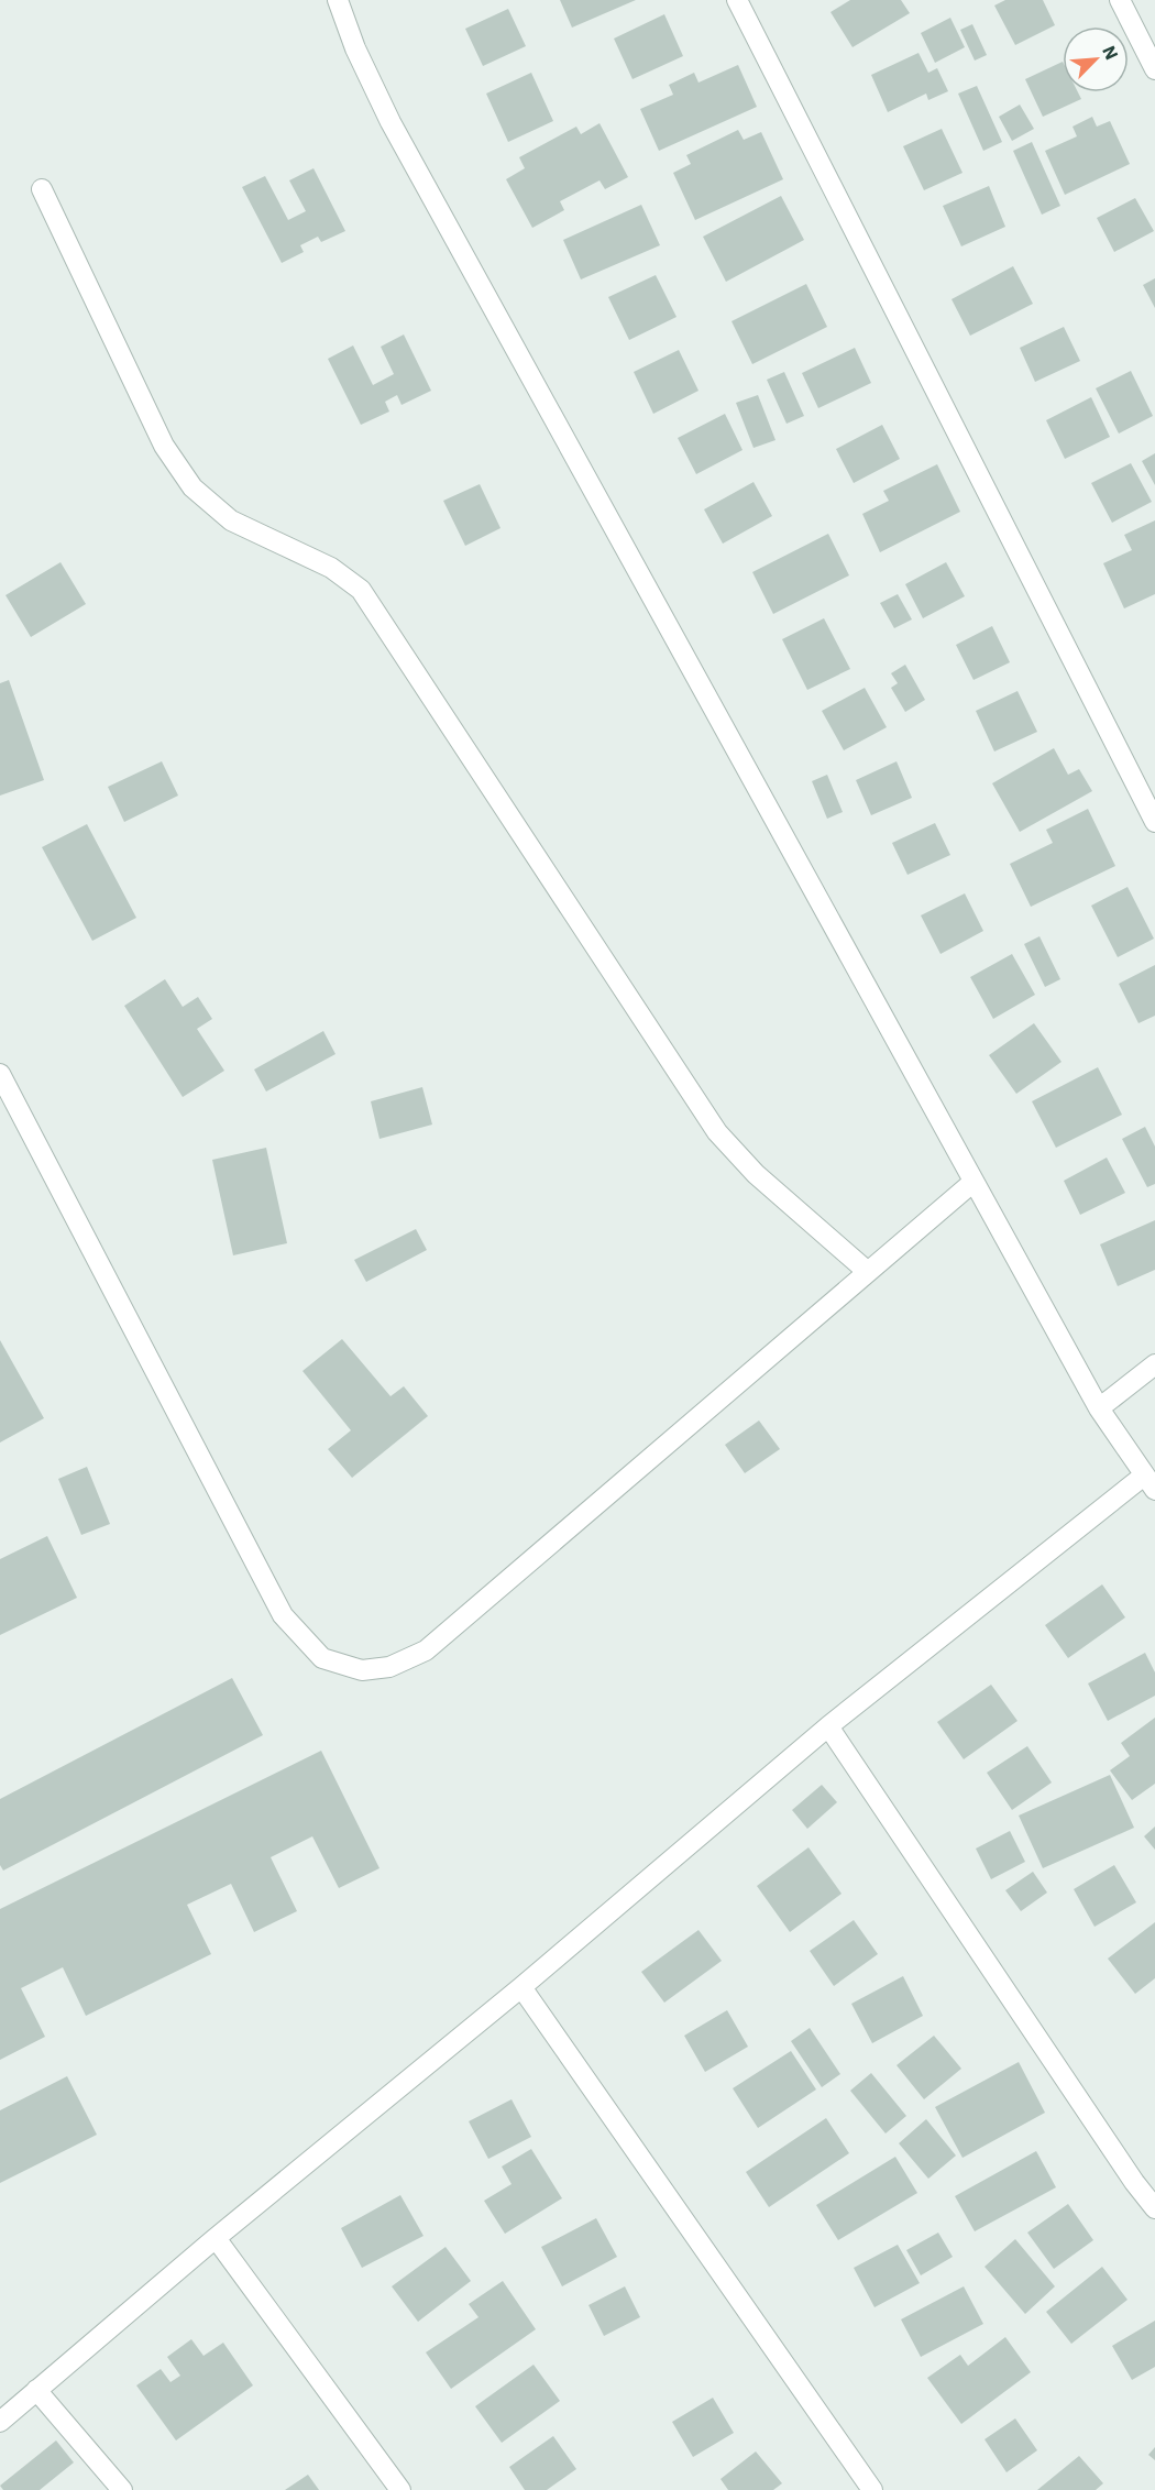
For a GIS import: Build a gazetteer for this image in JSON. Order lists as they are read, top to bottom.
{
  "north": "top right"
}
